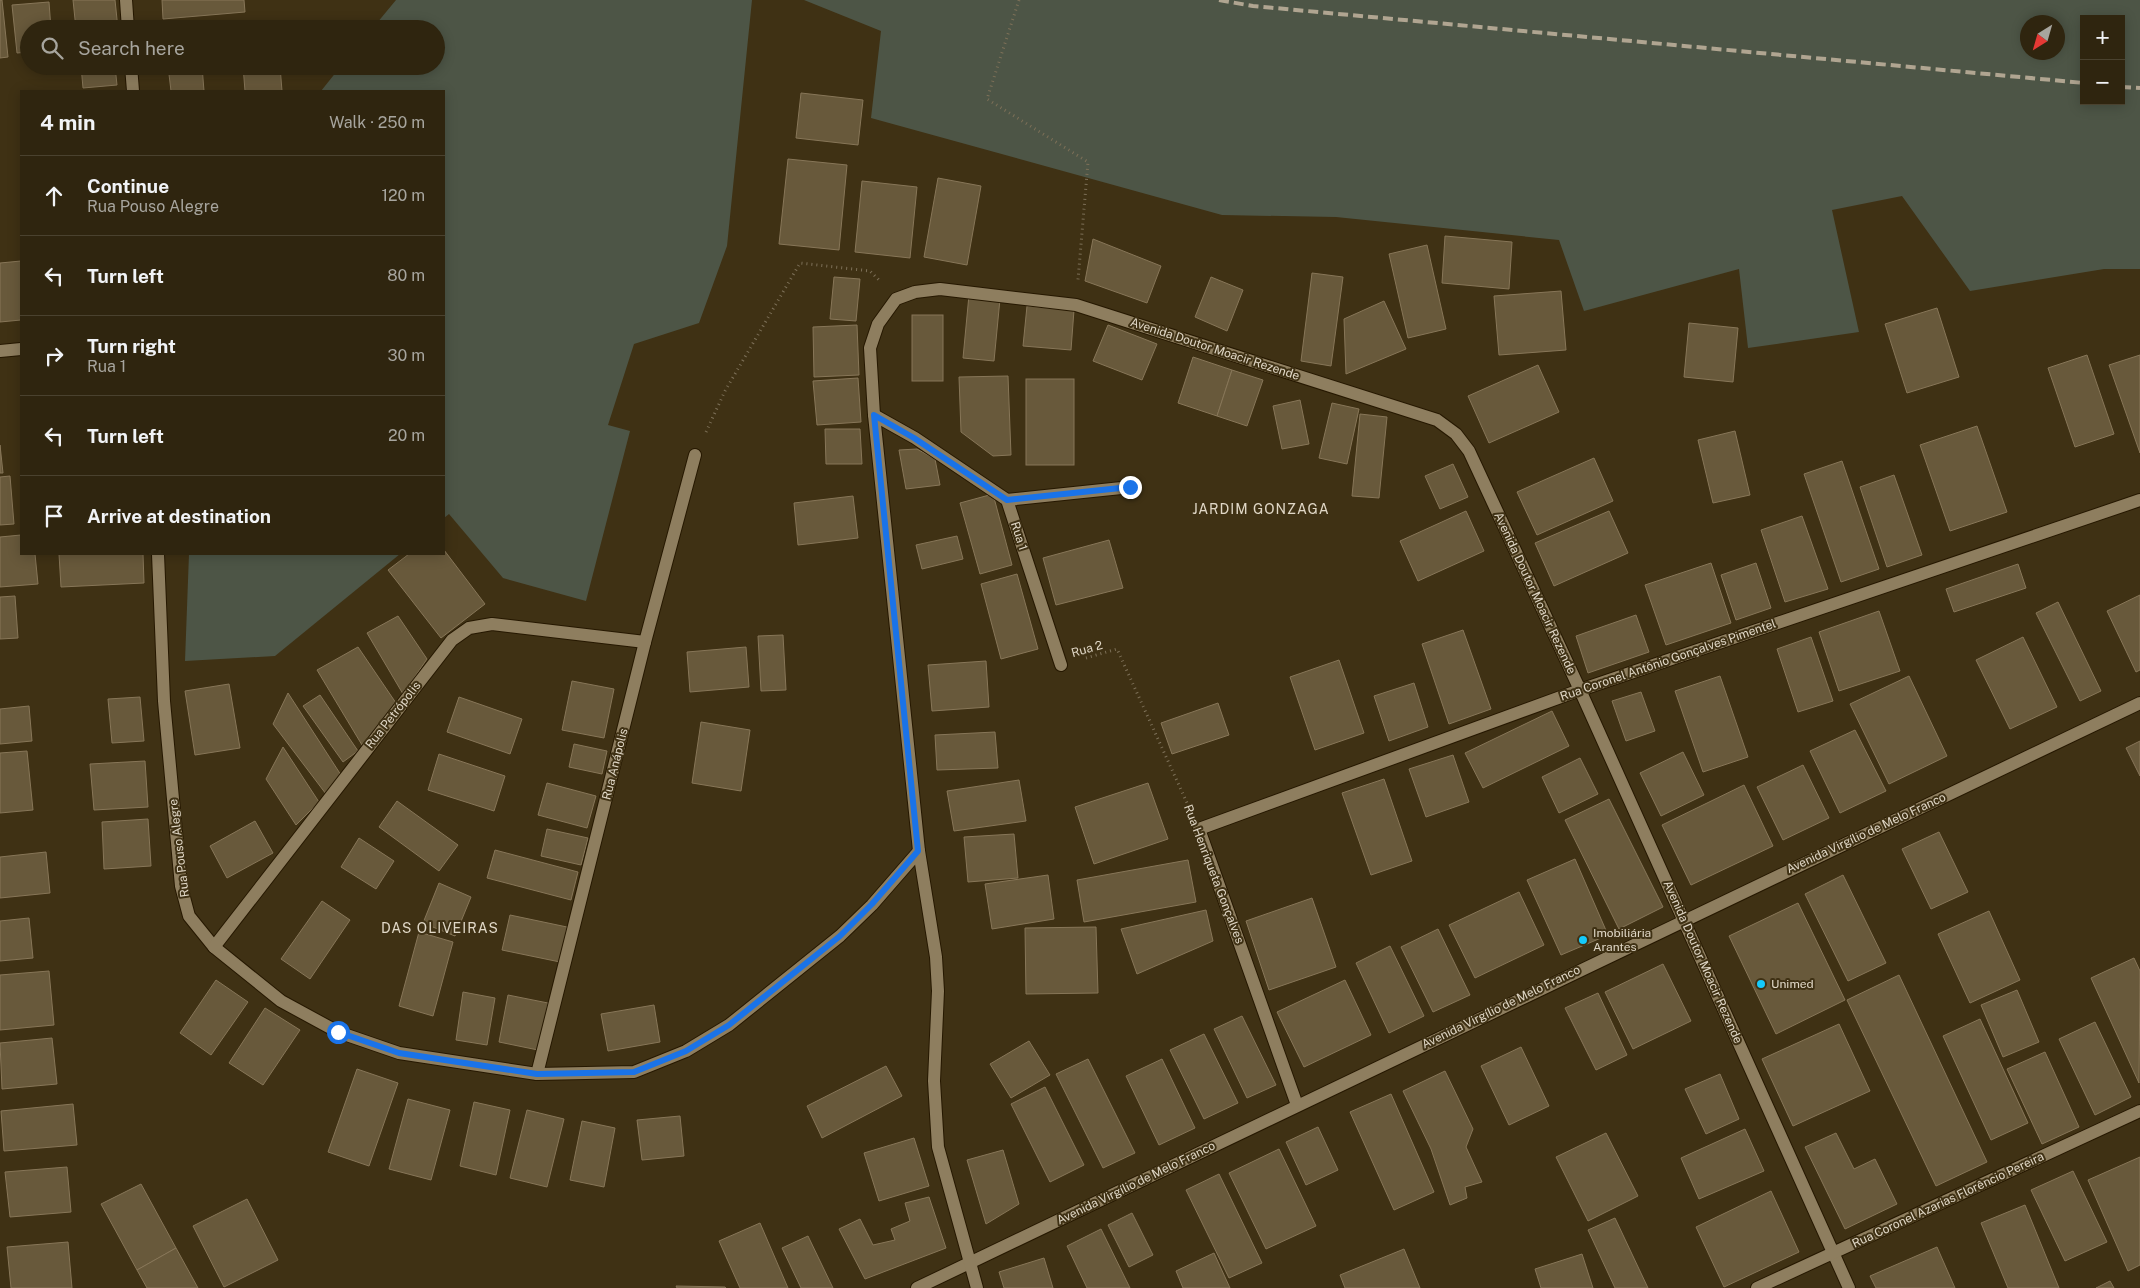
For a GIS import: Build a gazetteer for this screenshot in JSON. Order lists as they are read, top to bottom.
{
  "streets": {
    "street": [
      "Avenida Doutor Moacir Rezende",
      "Rua 1",
      "Rua Coronel Antônio Gonçalves Pimentel",
      "Rua Petrópolis",
      "Rua Anápolis",
      "Avenida Virgílio de Melo Franco",
      "Rua Pouso Alegre",
      "Rua Henriqueta Gonçalves",
      "Rua Coronel Azarias Florêncio Pereira"
    ],
    "path": ["Rua 2"]
  },
  "crossings": [
    ["Avenida Doutor Moacir Rezende", "Rua Coronel Antônio Gonçalves Pimentel"],
    ["Avenida Doutor Moacir Rezende", "Avenida Virgílio de Melo Franco"],
    ["Avenida Doutor Moacir Rezende", "Rua Coronel Azarias Florêncio Pereira"],
    ["Rua 1", "Rua 2"],
    ["Rua 2", "Rua Henriqueta Gonçalves"],
    ["Rua Coronel Antônio Gonçalves Pimentel", "Rua Henriqueta Gonçalves"],
    ["Rua Petrópolis", "Rua Anápolis"],
    ["Rua Petrópolis", "Rua Pouso Alegre"],
    ["Rua Anápolis", "Rua Pouso Alegre"],
    ["Avenida Virgílio de Melo Franco", "Rua Henriqueta Gonçalves"]
  ],
  "districts": ["JARDIM GONZAGA", "DAS OLIVEIRAS"],
  "places": ["Imobiliária Arantes", "Unimed"],
  "north": "bottom left",
  "page": {
    "map_buttons": ["+", "−"],
    "search": "Search here",
    "heading": ["4 min", "Walk · 250 m"],
    "list": [
      ["Continue", "Rua Pouso Alegre", "120 m"],
      ["Turn left", "80 m"],
      ["Turn right", "Rua 1", "30 m"],
      ["Turn left", "20 m"],
      "Arrive at destination"
    ]
  }
}
